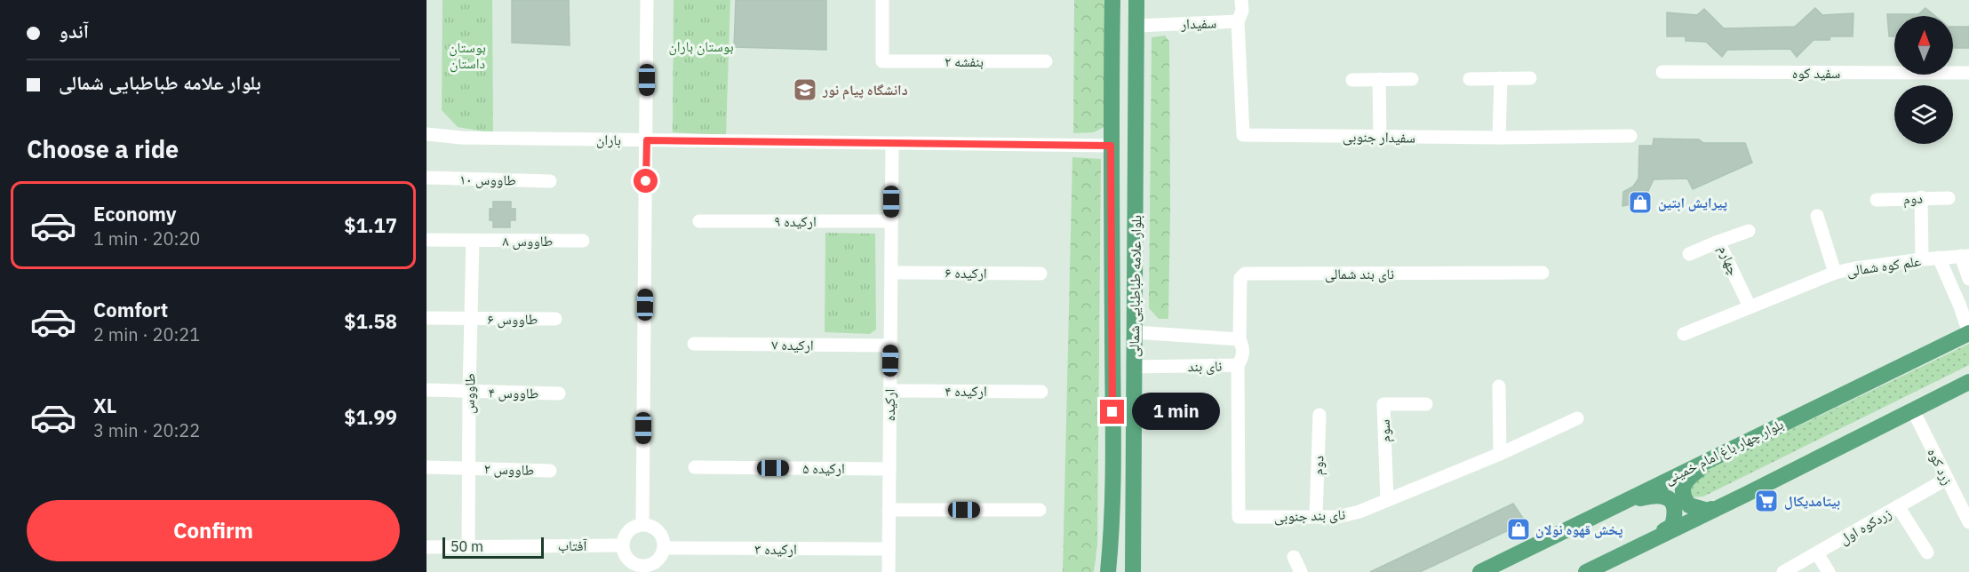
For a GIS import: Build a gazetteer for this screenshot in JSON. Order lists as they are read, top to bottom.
{
  "streets": {
    "main road": ["بلوار علامه طباطبایی شمالی", "بلوار چهار باغ امام خمینی"],
    "street": [
      "سفیدار",
      "بنفشه ۲",
      "سفید کوه",
      "سفیدار جنوبی",
      "باران",
      "طاووس ۱۰",
      "دوم",
      "ارکیده ۹",
      "طاووس ۸",
      "چهارم",
      "علم کوه شمالی",
      "ارکیده ۶",
      "نای بند شمالی",
      "طاووس ۶",
      "ارکیده ۷",
      "نای بند",
      "ارکیده ۴",
      "طاووس ۴",
      "طاووس",
      "ارکیده",
      "سوم",
      "زرد کوه",
      "ارکیده ۵",
      "طاووس ۲",
      "نای بند جنوبی",
      "زردکوه اول",
      "آفتاب",
      "ارکیده ۳"
    ]
  },
  "crossings": [
    ["سفیدار", "سفیدار جنوبی"],
    ["سفیدار", "بلوار علامه طباطبایی شمالی"],
    ["باران", "بلوار علامه طباطبایی شمالی"],
    ["باران", "ارکیده"],
    ["دوم", "نای بند جنوبی"],
    ["ارکیده ۹", "ارکیده"],
    ["طاووس ۸", "طاووس"],
    ["چهارم", "علم کوه شمالی"],
    ["ارکیده ۶", "ارکیده"],
    ["نای بند شمالی", "نای بند"],
    ["بلوار علامه طباطبایی شمالی", "نای بند"],
    ["طاووس ۶", "طاووس"],
    ["ارکیده ۷", "ارکیده"],
    ["نای بند", "نای بند جنوبی"],
    ["ارکیده ۴", "ارکیده"],
    ["طاووس ۴", "طاووس"],
    ["طاووس", "طاووس ۲"],
    ["طاووس", "آفتاب"],
    ["ارکیده", "ارکیده ۵"],
    ["ارکیده", "ارکیده ۳"],
    ["سوم", "نای بند جنوبی"],
    ["زرد کوه", "زردکوه اول"],
    ["آفتاب", "ارکیده ۳"]
  ],
  "parks": ["بوستان باران", "بوستان داستان"],
  "places": {
    "school or university": ["دانشگاه پیام نور"],
    "shop": ["پیرایش ابتین", "پخش قهوه نولان"],
    "supermarket": ["بیتامدیکال"]
  },
  "scale_bar": "50 m",
  "north": "top",
  "page": {
    "banner": ["آندو", "بلوار علامه طباطبایی شمالی"],
    "heading": "Choose a ride",
    "list": [
      {
        "name": "Economy",
        "note": "1 min · 20:20",
        "value": "$1.17"
      },
      {
        "name": "Comfort",
        "note": "2 min · 20:21",
        "value": "$1.58"
      },
      {
        "name": "XL",
        "note": "3 min · 20:22",
        "value": "$1.99"
      }
    ],
    "bubble": "1 min",
    "buttons": "Confirm",
    "scale": "50 m"
  }
}
